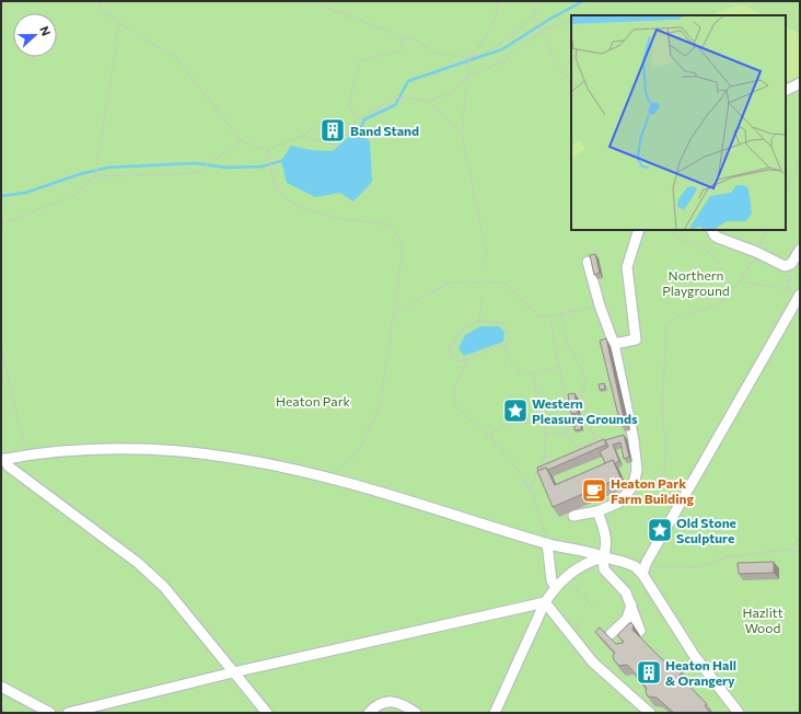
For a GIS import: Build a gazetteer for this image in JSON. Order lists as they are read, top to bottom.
{
  "parks": ["Northern Playground", "Heaton Park", "Hazlitt Wood"],
  "places": {
    "building": ["Band Stand", "Heaton Hall & Orangery"],
    "place": ["Western Pleasure Grounds", "Old Stone Sculpture"],
    "cafe": ["Heaton Park Farm Building"]
  },
  "north": "right"
}
